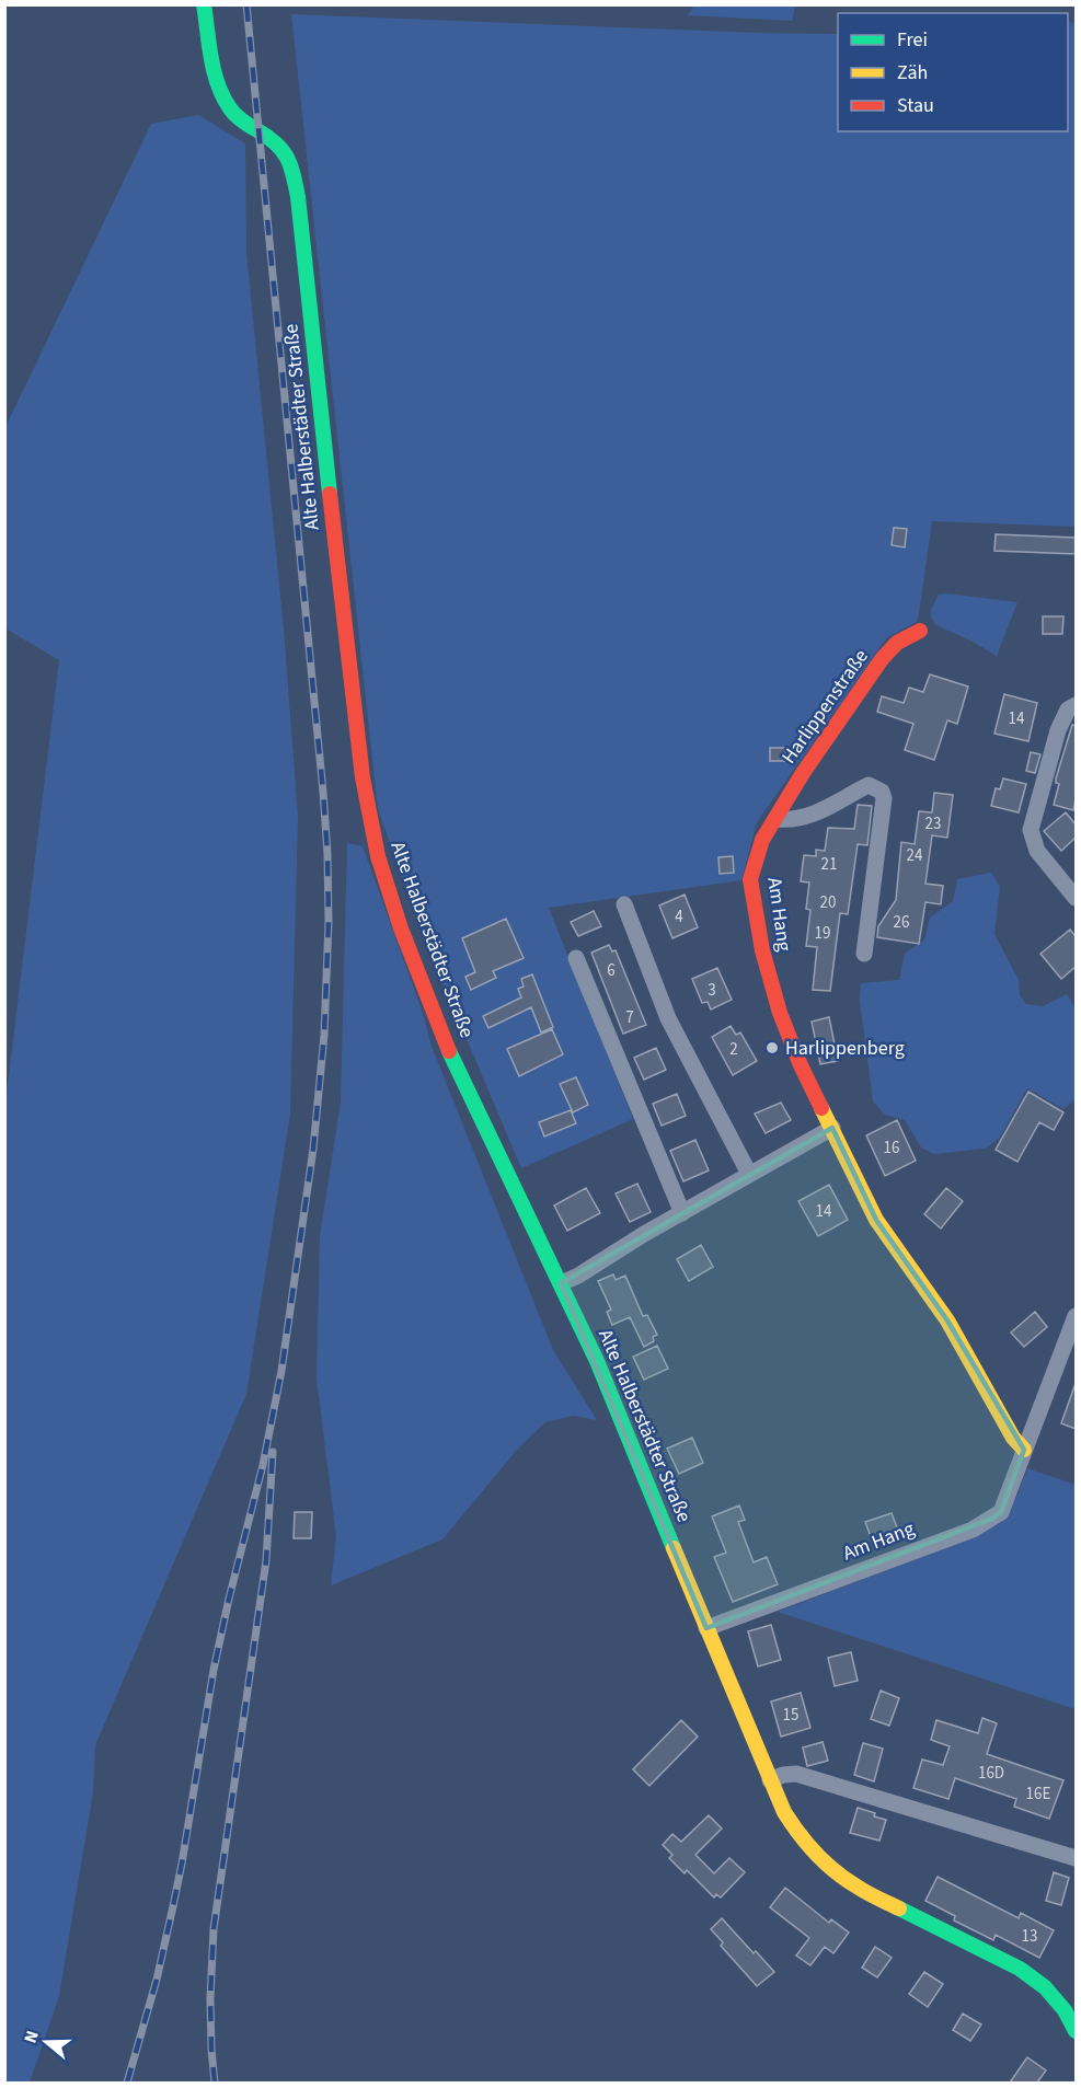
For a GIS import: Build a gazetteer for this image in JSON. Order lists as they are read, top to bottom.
{
  "streets": {
    "street": ["Alte Halberstädter Straße", "Harlippenstraße", "Am Hang"]
  },
  "crossings": [
    ["Alte Halberstädter Straße", "Am Hang"],
    ["Harlippenstraße", "Am Hang"]
  ],
  "places": ["Harlippenberg"],
  "house_numbers": [
    "14",
    "23",
    "24",
    "21",
    "20",
    "4",
    "26",
    "19",
    "6",
    "3",
    "7",
    "2",
    "16",
    "14",
    "15",
    "16D",
    "16E",
    "13"
  ],
  "legend": ["Frei", "Zäh", "Stau"],
  "north": "left"
}
